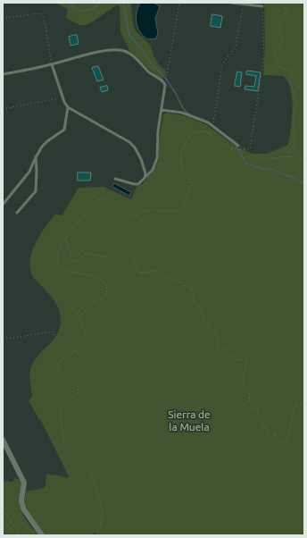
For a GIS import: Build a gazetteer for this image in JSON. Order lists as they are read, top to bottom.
{
  "parks": ["Sierra de la Muela"]
}
